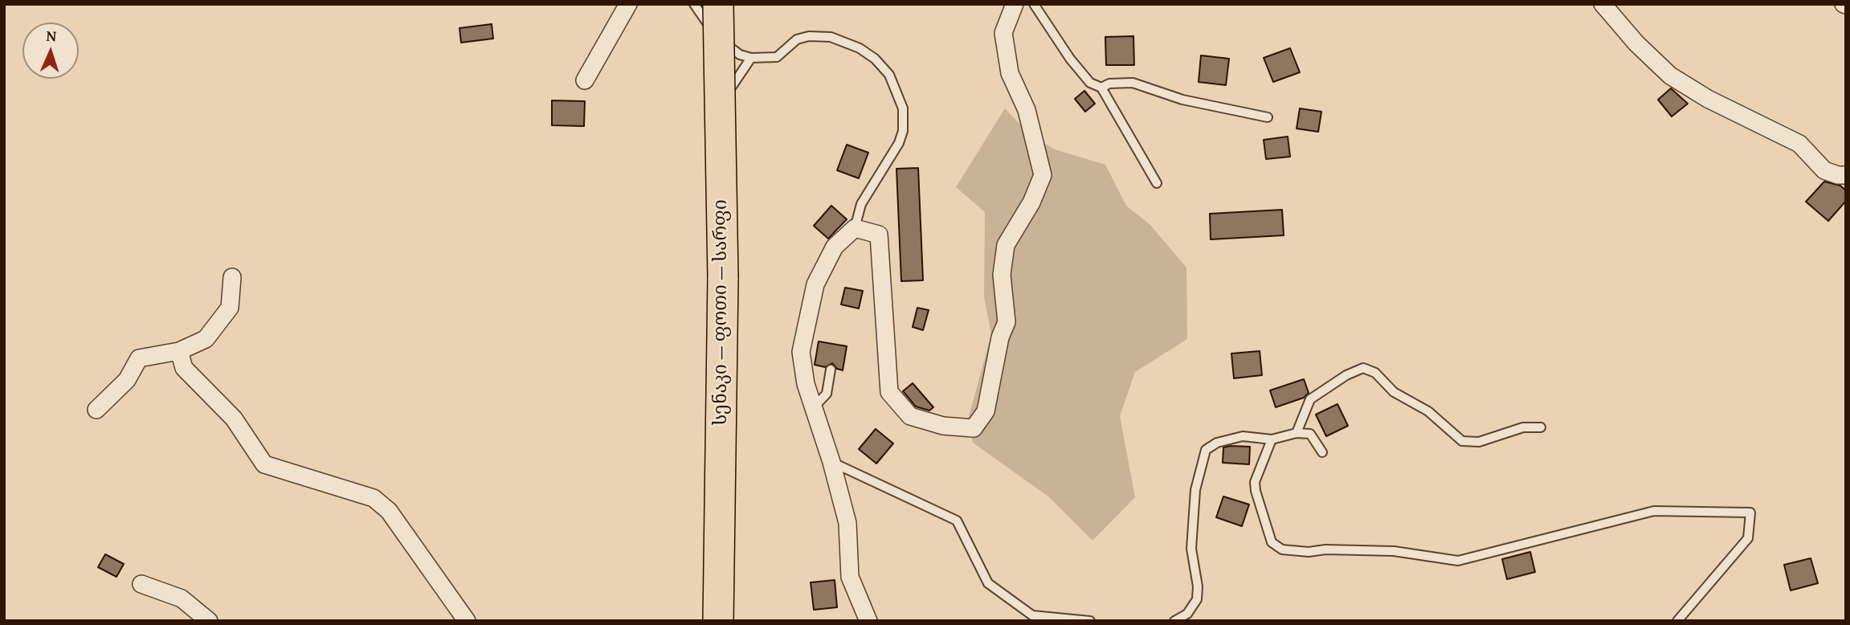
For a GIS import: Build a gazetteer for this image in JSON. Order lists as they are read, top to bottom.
{
  "streets": {
    "highway": ["სენაკი — ფოთი — სარფი"]
  },
  "north": "top"
}
